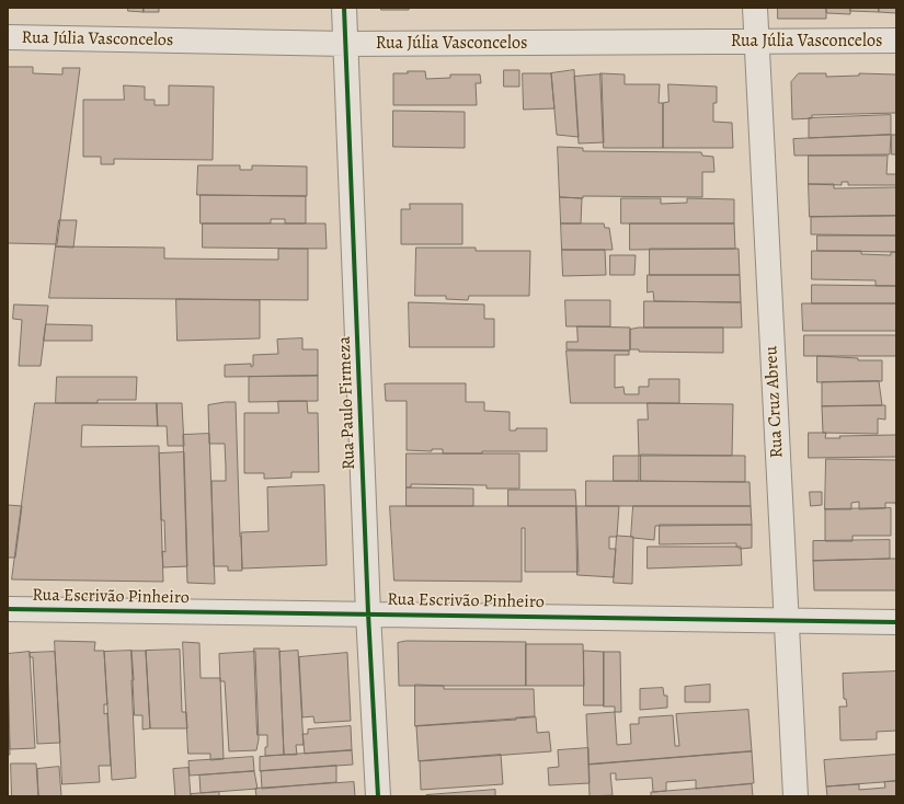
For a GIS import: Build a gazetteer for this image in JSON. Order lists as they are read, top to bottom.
{
  "streets": {
    "street": [
      "Rua Júlia Vasconcelos",
      "Rua Cruz Abreu",
      "Rua Paulo Firmeza",
      "Rua Escrivão Pinheiro"
    ]
  },
  "crossings": [
    ["Rua Júlia Vasconcelos", "Rua Cruz Abreu"],
    ["Rua Júlia Vasconcelos", "Rua Paulo Firmeza"],
    ["Rua Cruz Abreu", "Rua Escrivão Pinheiro"],
    ["Rua Paulo Firmeza", "Rua Escrivão Pinheiro"]
  ]
}
